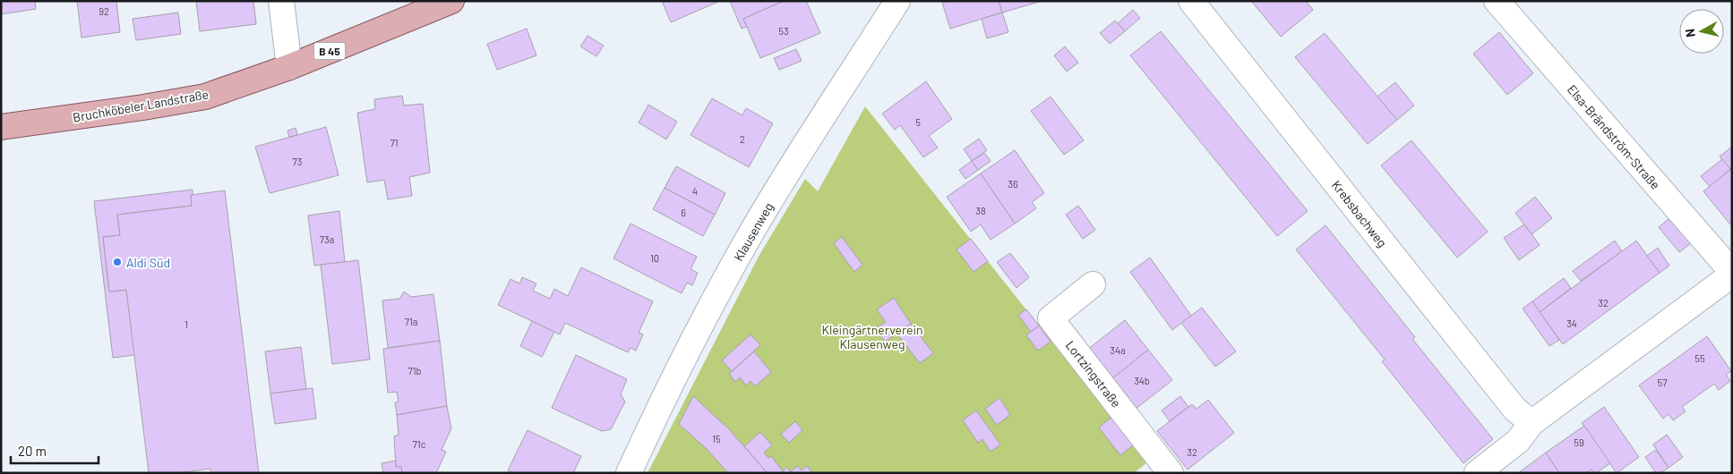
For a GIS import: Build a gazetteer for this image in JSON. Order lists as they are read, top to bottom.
{
  "streets": {
    "main road": ["B 45", "Bruchköbeler Landstraße"],
    "street": [
      "Elsa-Brändström-Straße",
      "Krebsbachweg",
      "Klausenweg",
      "Lortzingstraße"
    ]
  },
  "crossings": [
    ["Elsa-Brändström-Straße", "Krebsbachweg"]
  ],
  "parks": ["Kleingärtnerverein Klausenweg"],
  "places": ["Aldi Süd"],
  "house_numbers": [
    "92",
    "53",
    "5",
    "2",
    "71",
    "73",
    "36",
    "4",
    "38",
    "6",
    "73a",
    "10",
    "32",
    "71a",
    "34",
    "1",
    "34a",
    "55",
    "71b",
    "34b",
    "57",
    "15",
    "59",
    "71c",
    "32"
  ],
  "scale_bar": "20 m",
  "north": "left"
}
